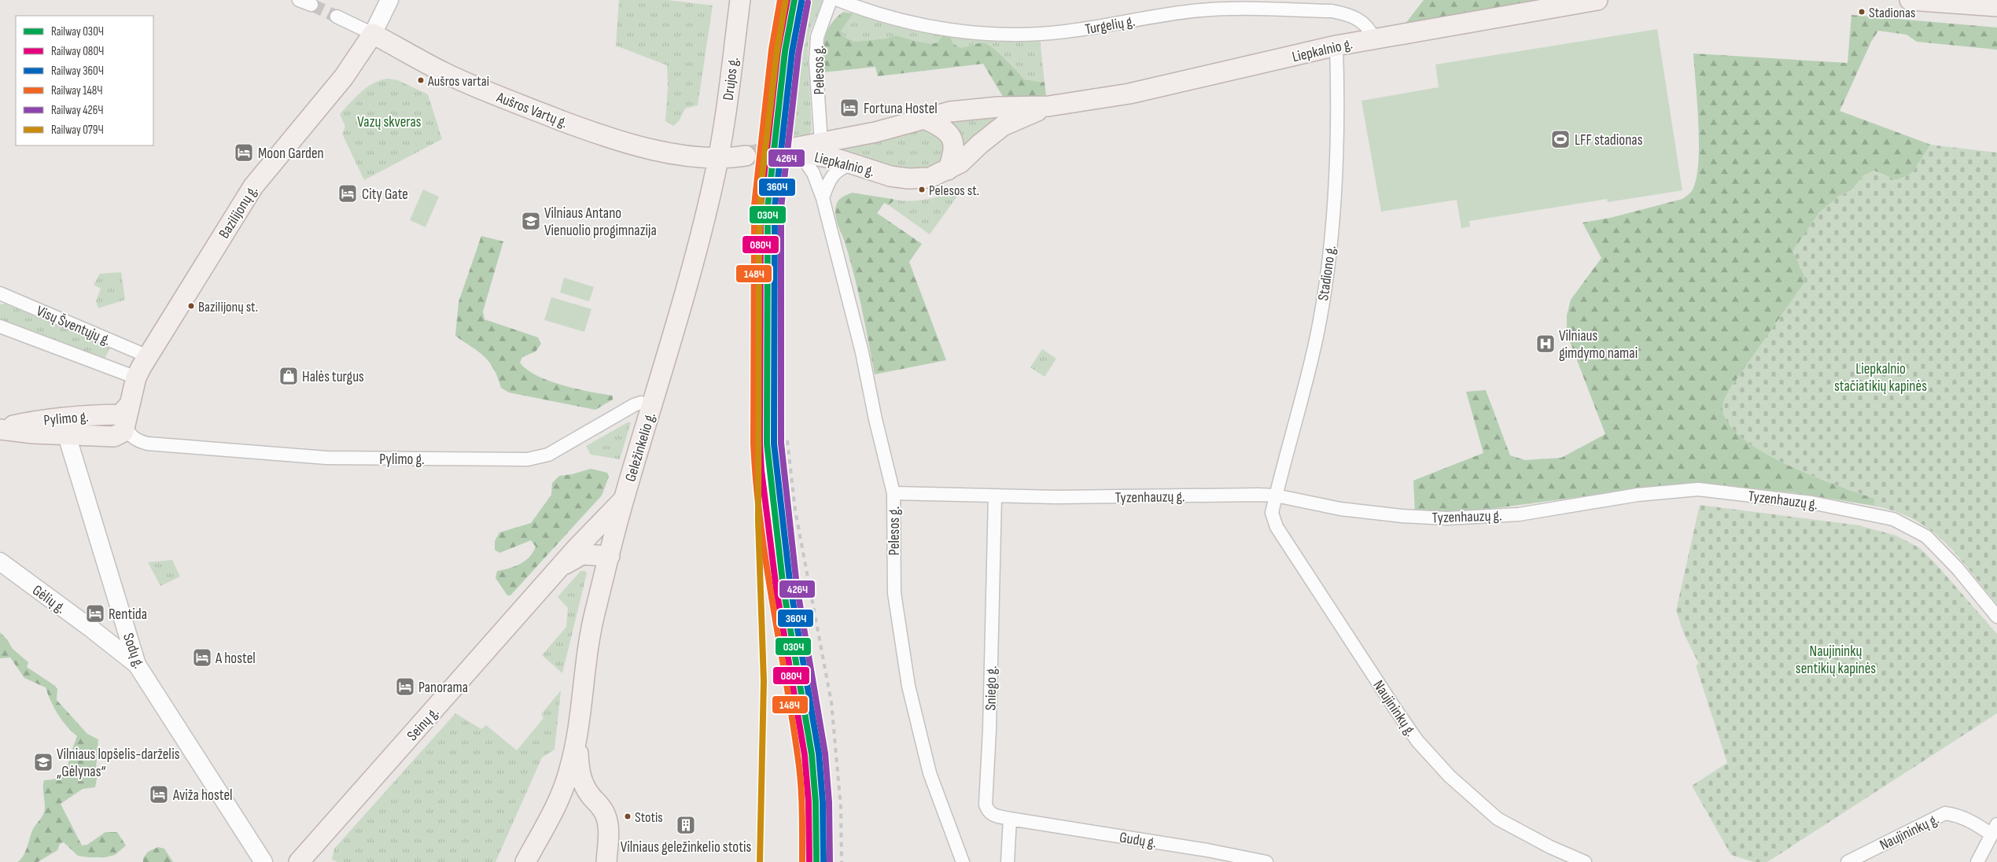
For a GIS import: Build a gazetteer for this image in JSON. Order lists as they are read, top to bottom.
{
  "streets": {
    "main road": [
      "Liepkalnio g.",
      "Drujos g.",
      "Aušros Vartų g.",
      "Bazilijonų g.",
      "Pylimo g.",
      "Geležinkelio g.",
      "Gėlių g.",
      "Sodų g.",
      "Seinų g."
    ],
    "street": [
      "Turgelių g.",
      "Pelesos g.",
      "Stadiono g.",
      "Visų Šventųjų g.",
      "Tyzenhauzų g.",
      "Sniego g.",
      "Naujininkų g.",
      "Gudų g."
    ]
  },
  "crossings": [
    ["Turgelių g.", "Liepkalnio g."],
    ["Liepkalnio g.", "Pelesos g."],
    ["Liepkalnio g.", "Stadiono g."],
    ["Pelesos g.", "Tyzenhauzų g."],
    ["Drujos g.", "Aušros Vartų g."],
    ["Drujos g.", "Geležinkelio g."],
    ["Aušros Vartų g.", "Bazilijonų g."],
    ["Aušros Vartų g.", "Geležinkelio g."],
    ["Bazilijonų g.", "Visų Šventųjų g."],
    ["Bazilijonų g.", "Pylimo g."],
    ["Stadiono g.", "Tyzenhauzų g."],
    ["Stadiono g.", "Naujininkų g."],
    ["Pylimo g.", "Geležinkelio g."],
    ["Pylimo g.", "Sodų g."],
    ["Geležinkelio g.", "Seinų g."],
    ["Tyzenhauzų g.", "Sniego g."],
    ["Tyzenhauzų g.", "Naujininkų g."],
    ["Gėlių g.", "Sodų g."],
    ["Sniego g.", "Gudų g."]
  ],
  "parks": ["Vazų skveras", "Liepkalnio stačiatikių kapinės", "Naujininkų sentikių kapinės"],
  "places": {
    "other": [
      "Stadionas",
      "Aušros vartai",
      "Pelesos st.",
      "Bazilijonų st.",
      "Stotis"
    ],
    "hotel": [
      "Fortuna Hostel",
      "Moon Garden",
      "City Gate",
      "Rentida",
      "A hostel",
      "Panorama",
      "Aviža hostel"
    ],
    "sports": ["LFF stadionas"],
    "school or university": ["Vilniaus Antano Vienuolio progimnazija", "Vilniaus lopšelis-darželis „Gėlynas“"],
    "hospital": ["Vilniaus gimdymo namai"],
    "shop": ["Halės turgus"],
    "building": ["Vilniaus geležinkelio stotis"]
  },
  "lines": [
    "rail line 030Ч",
    "rail line 080Ч",
    "rail line 148Ч",
    "rail line 079Ч",
    "rail line 360Ч",
    "rail line 426Ч"
  ],
  "legend": [
    "Railway 030Ч",
    "Railway 080Ч",
    "Railway 360Ч",
    "Railway 148Ч",
    "Railway 426Ч",
    "Railway 079Ч"
  ]
}
